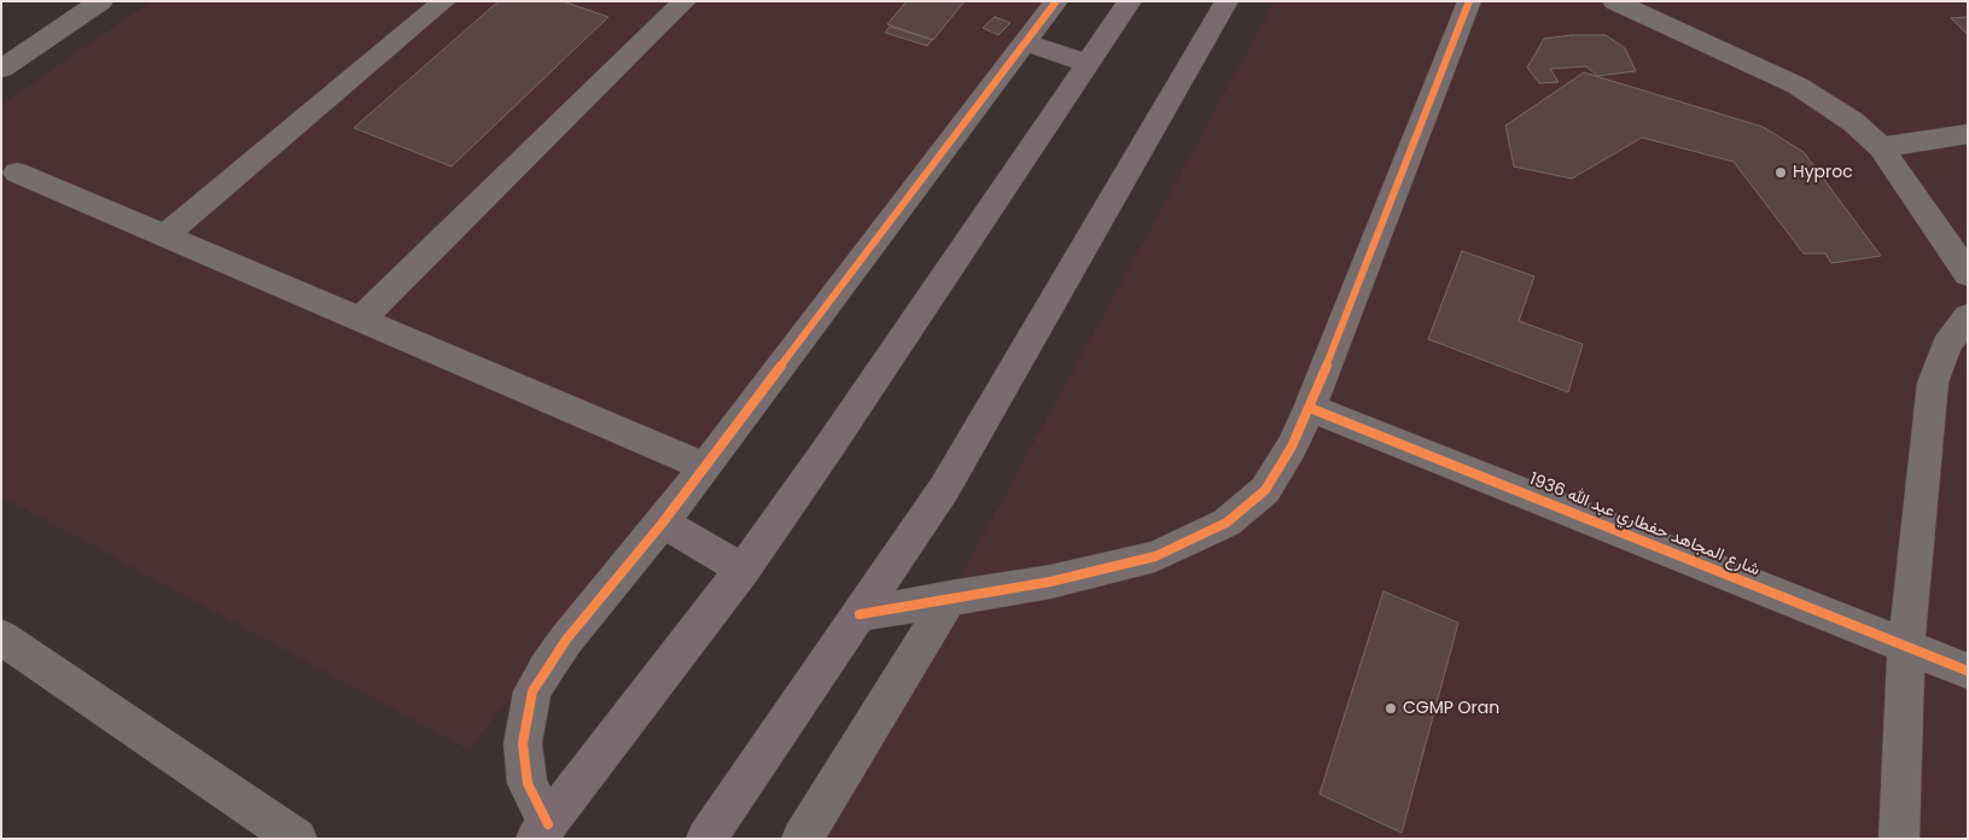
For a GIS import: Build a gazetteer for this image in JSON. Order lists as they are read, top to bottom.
{
  "streets": {
    "street": ["شارع المجاهد حفطاري عبد الله 1936"]
  },
  "places": ["Hyproc", "CGMP Oran"]
}
